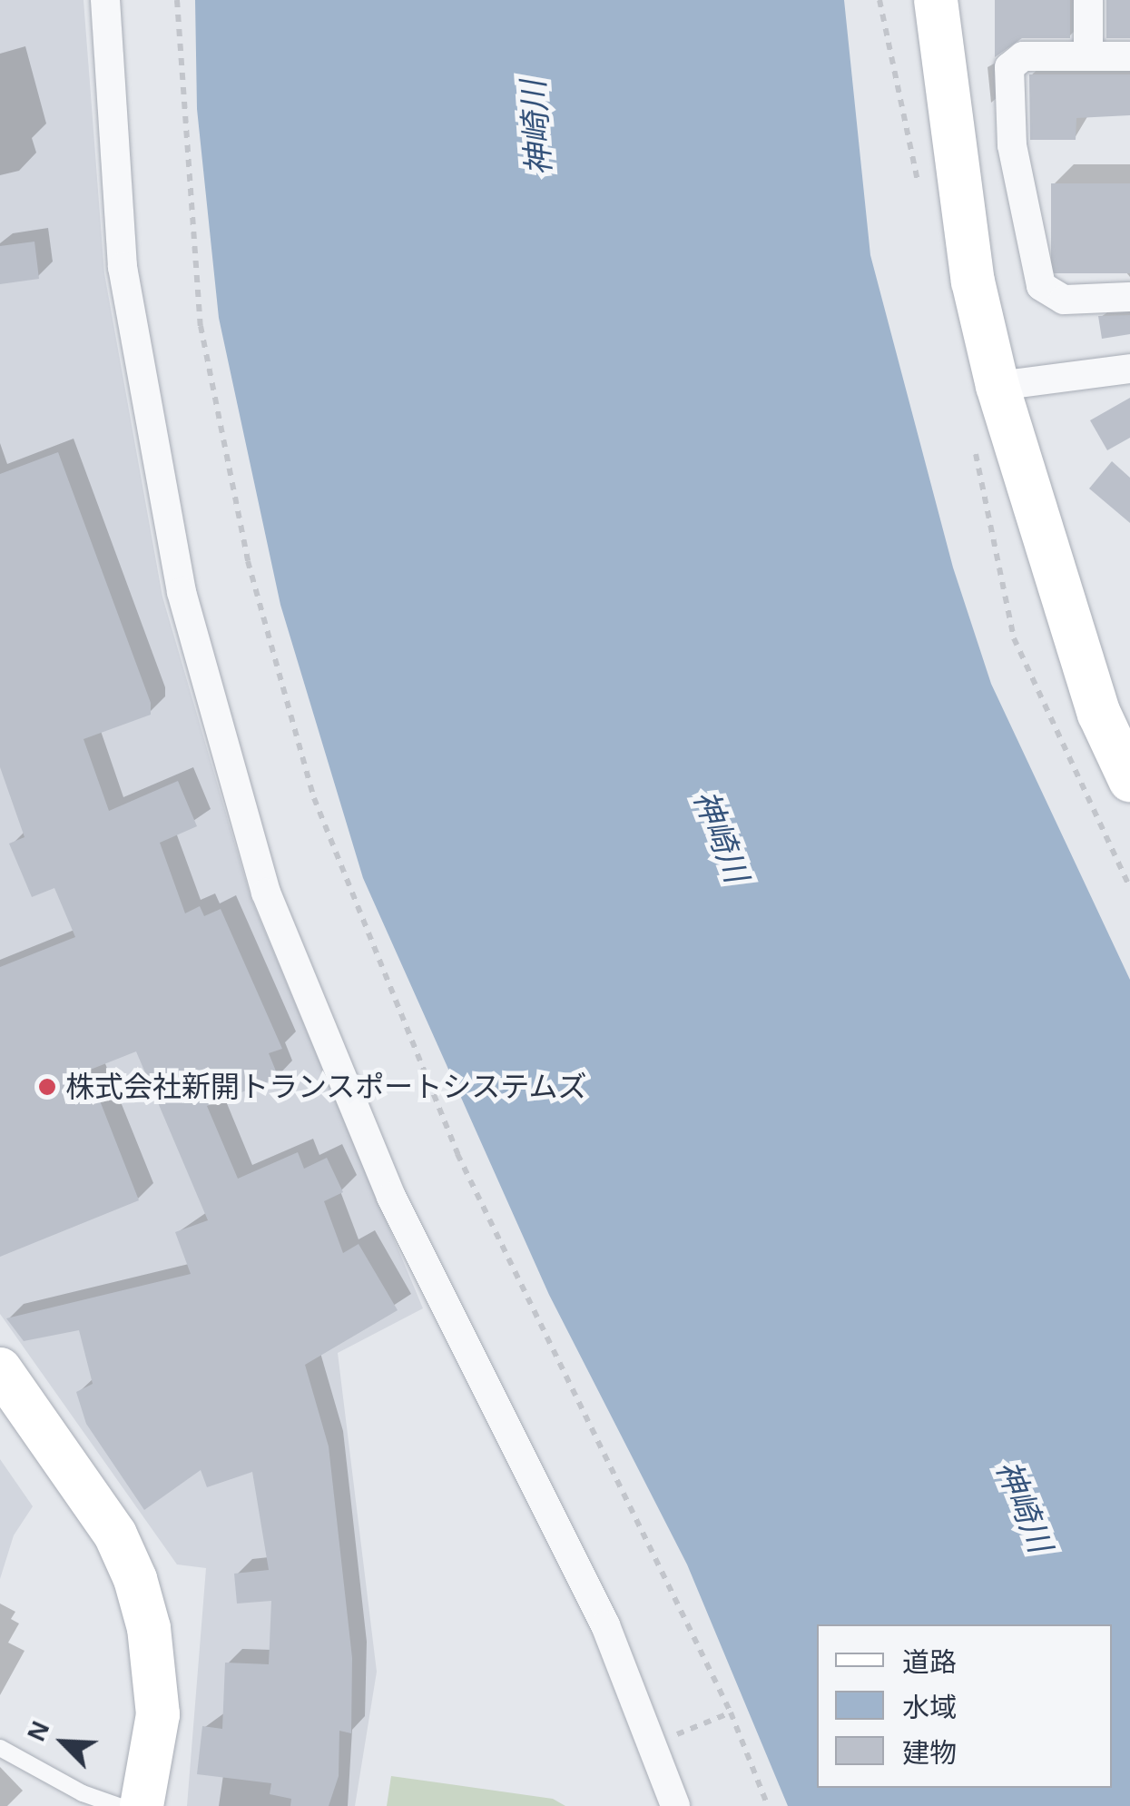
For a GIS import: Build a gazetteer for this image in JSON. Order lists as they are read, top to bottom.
{
  "water": ["神崎川"],
  "places": ["株式会社新開トランスポートシステムズ"],
  "legend": ["道路", "水域", "建物"],
  "north": "top left"
}
